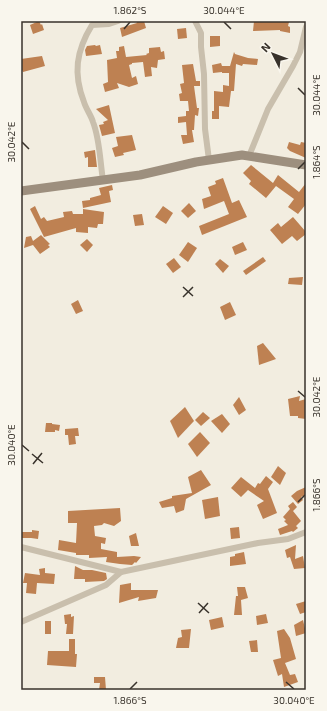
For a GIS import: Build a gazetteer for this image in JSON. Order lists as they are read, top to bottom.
{
  "north": "top left",
  "coordinates": [
    "1.862°S",
    "30.044°E",
    "30.042°E",
    "1.864°S",
    "30.040°E",
    "1.866°S"
  ]
}
